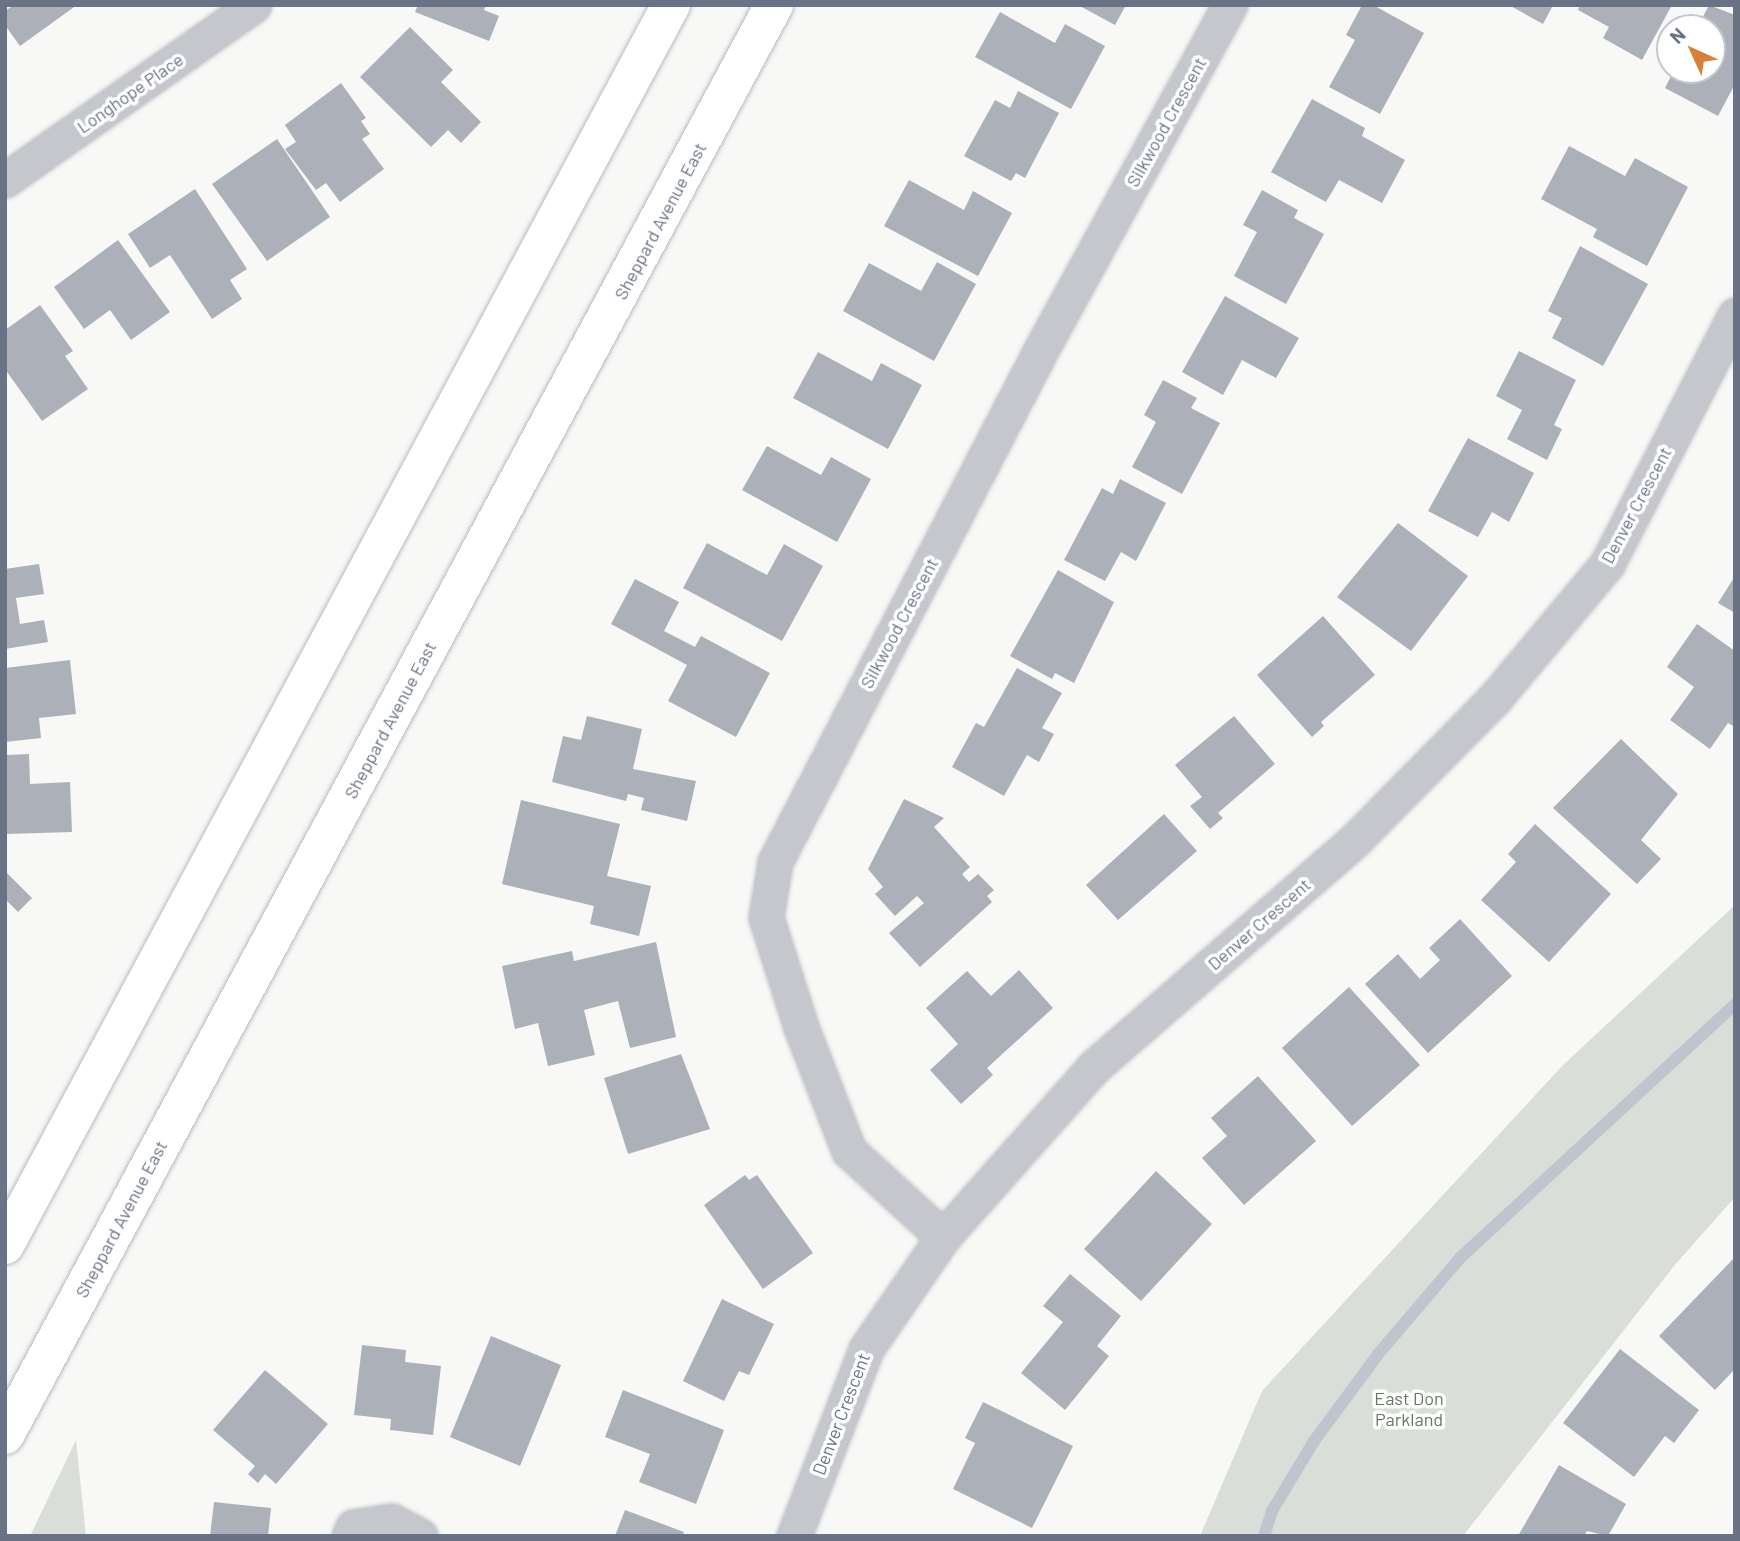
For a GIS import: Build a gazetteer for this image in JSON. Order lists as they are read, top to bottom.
{
  "streets": {
    "main road": ["Sheppard Avenue East"],
    "street": ["Longhope Place", "Silkwood Crescent", "Denver Crescent"]
  },
  "crossings": [
    ["Silkwood Crescent", "Denver Crescent"]
  ],
  "parks": ["East Don Parkland"],
  "north": "top left"
}
